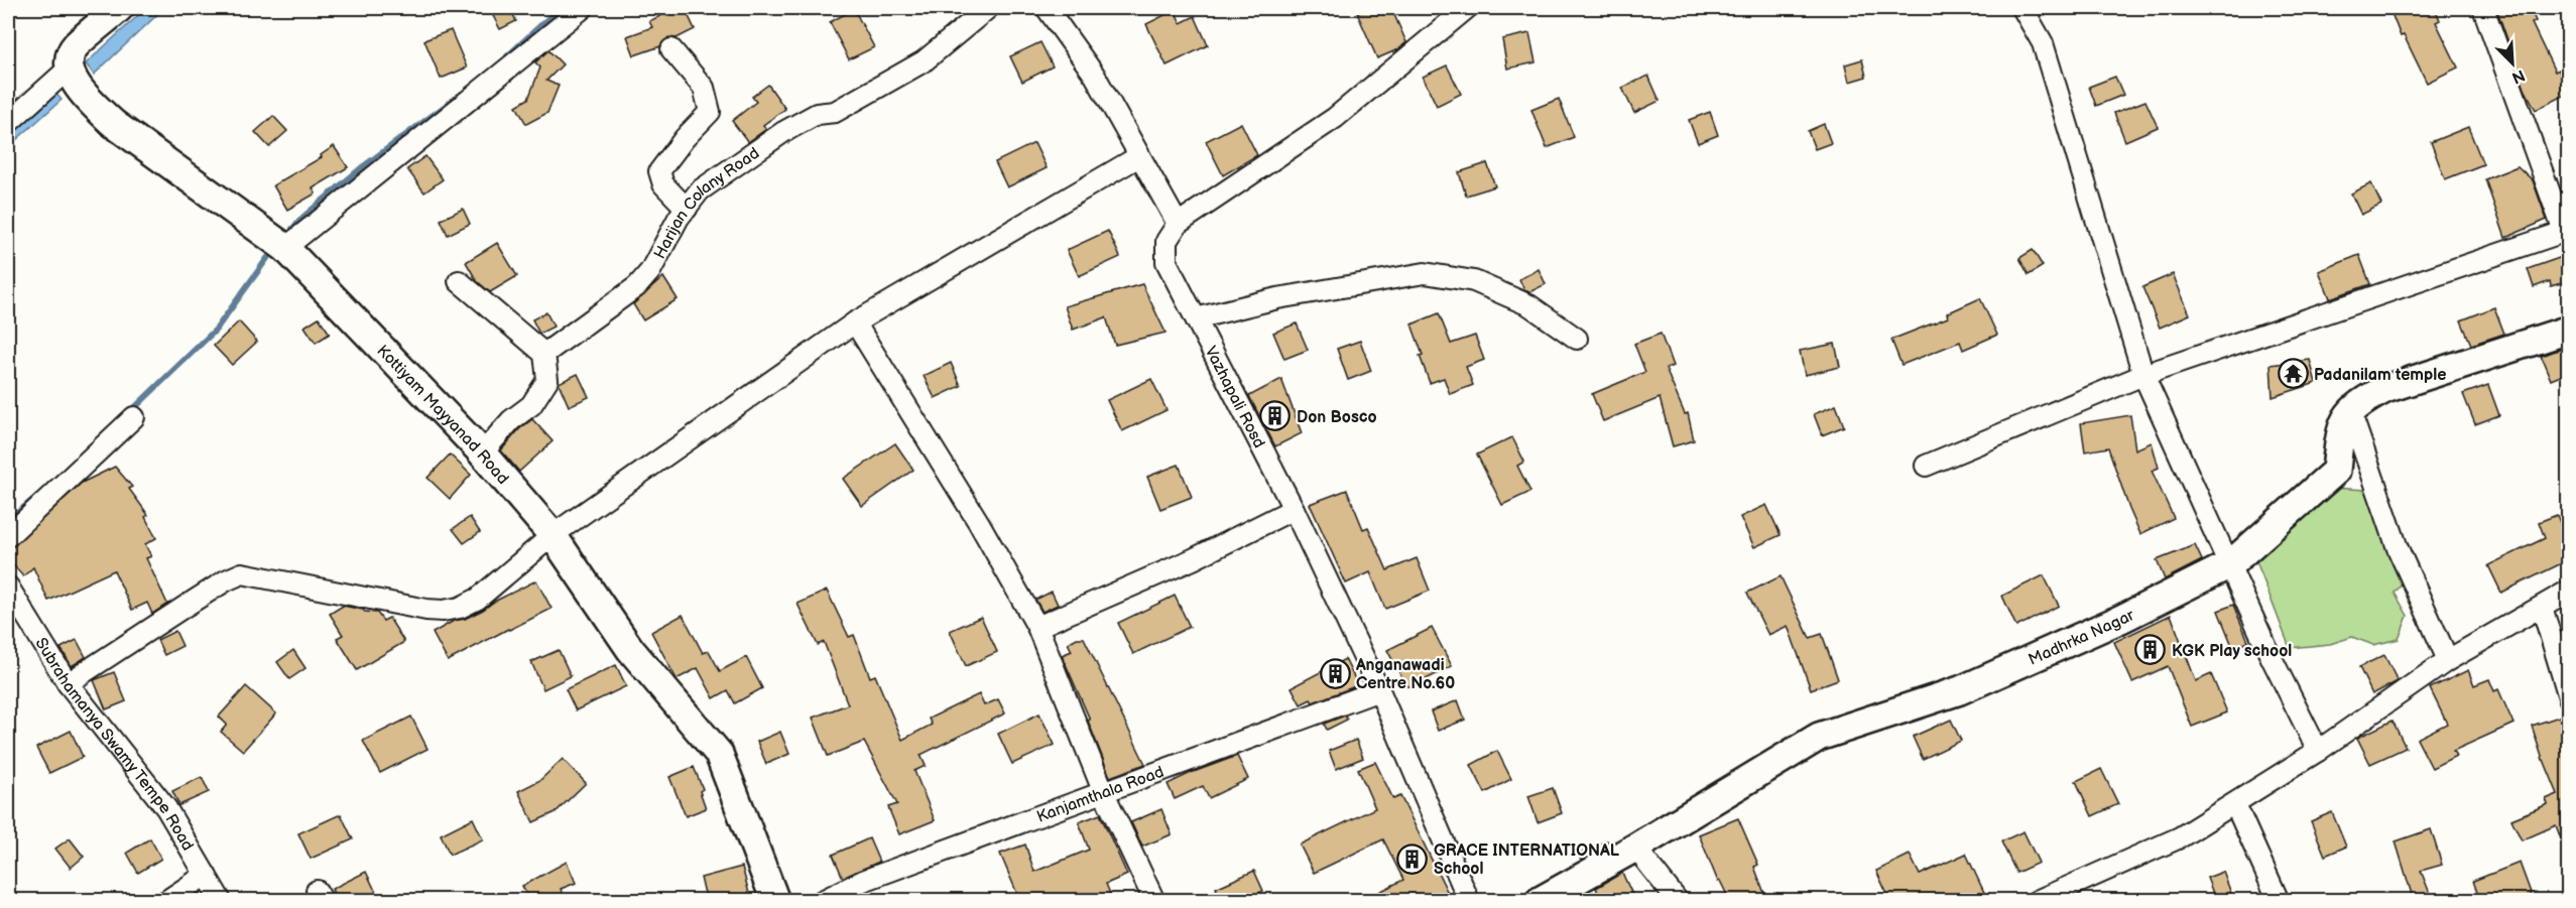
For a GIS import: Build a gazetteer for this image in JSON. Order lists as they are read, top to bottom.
{
  "streets": {
    "street": [
      "Harijan Colany Road",
      "Vazhapali Rosd",
      "Kottiyam Mayyanad Road",
      "Madhrka Nagar",
      "Subrahamanya Swamy Tempe Road",
      "Kanjamthala Road"
    ]
  },
  "crossings": [
    ["Vazhapali Rosd", "Kanjamthala Road"]
  ],
  "places": {
    "temple": ["Padanilam temple"],
    "building": [
      "Don Bosco",
      "KGK Play school",
      "Anganawadi Centre No.60",
      "GRACE INTERNATIONAL School"
    ]
  },
  "north": "bottom right"
}
